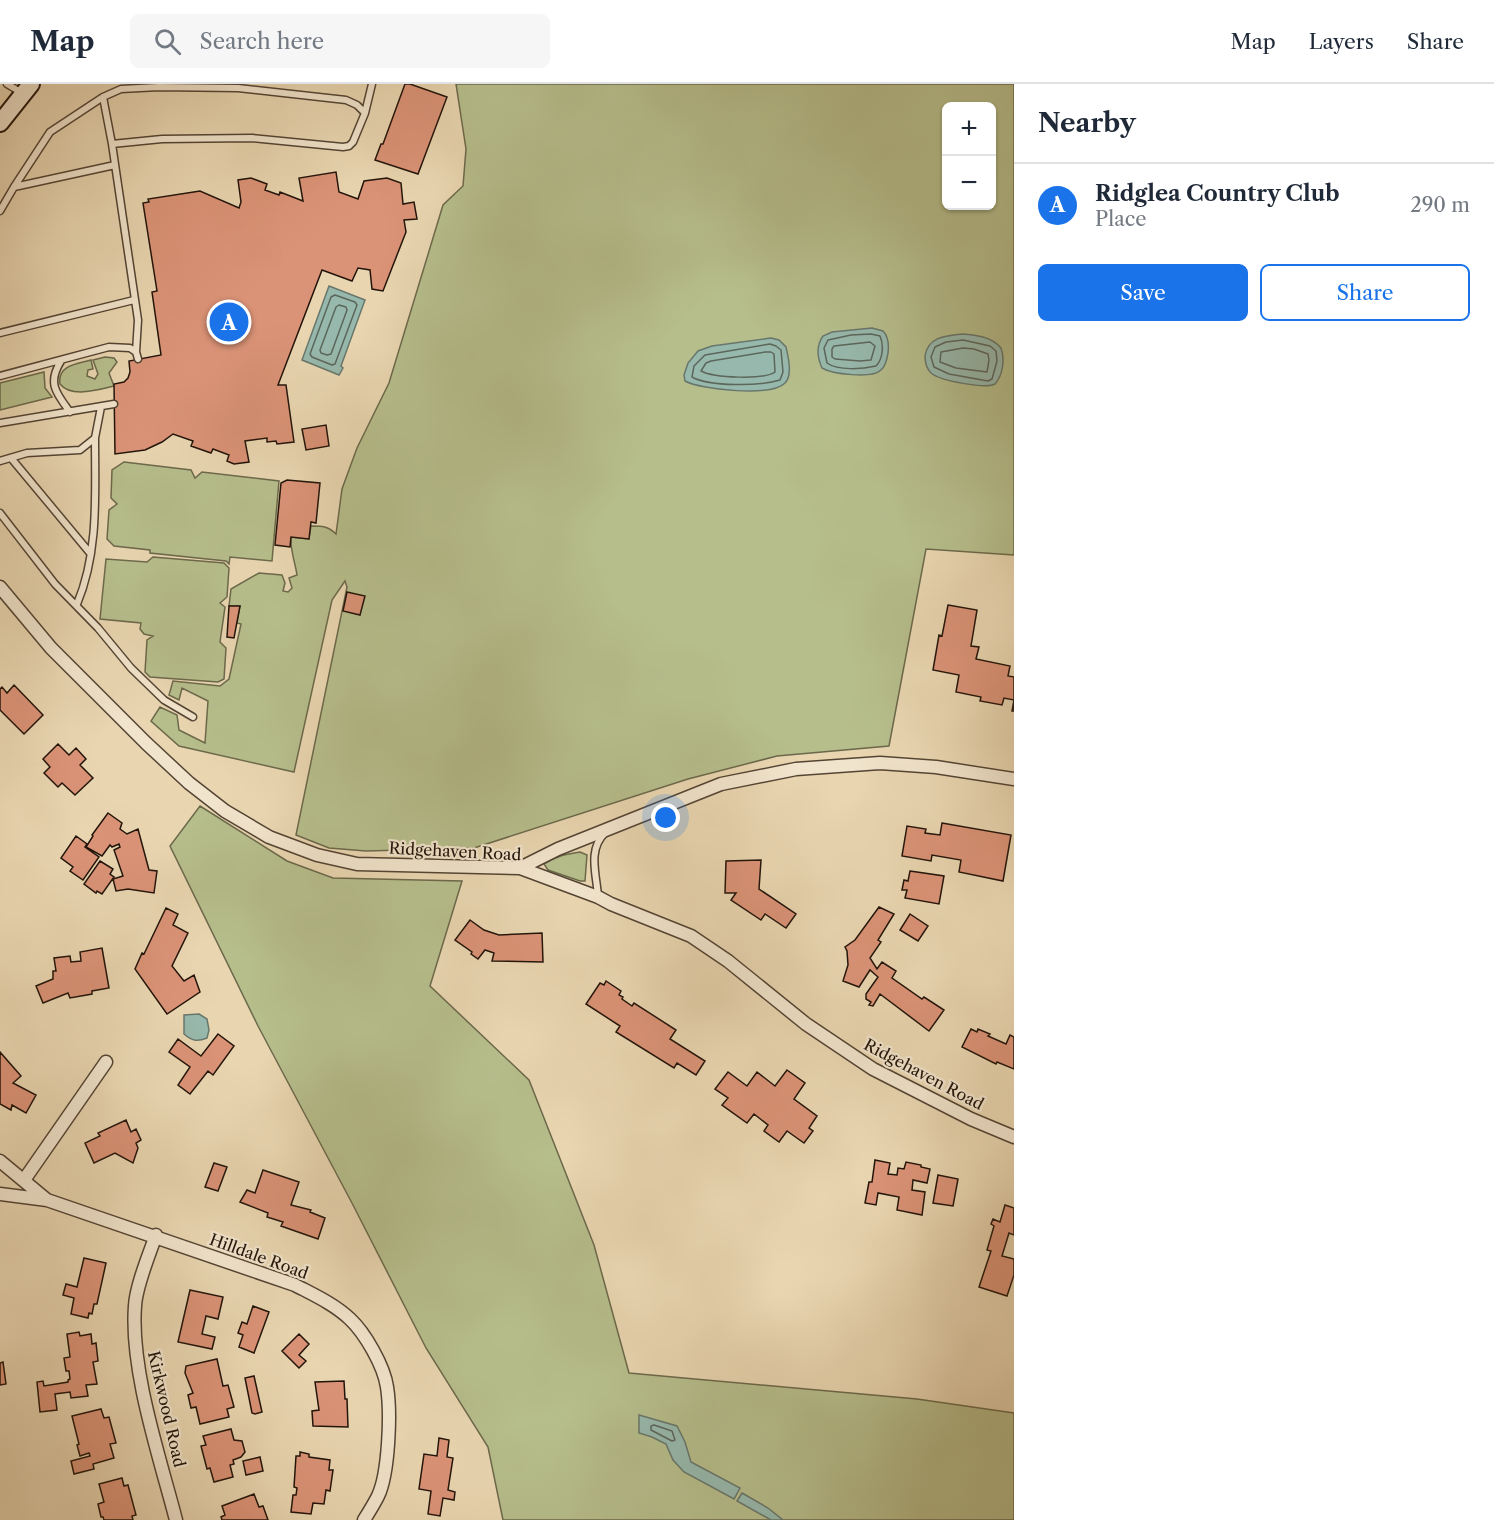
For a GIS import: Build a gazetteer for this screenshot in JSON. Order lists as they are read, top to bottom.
{
  "streets": {
    "street": ["Ridgehaven Road", "Hilldale Road", "Kirkwood Road"]
  },
  "crossings": [
    ["Hilldale Road", "Kirkwood Road"]
  ],
  "page": {
    "header": "Map",
    "search": "Search here",
    "nav": ["Map", "Layers", "Share"],
    "heading": "Nearby",
    "map_buttons": ["+", "−"],
    "list": [
      {
        "mark": "A",
        "name": "Ridglea Country Club",
        "note": "Place",
        "value": "290 m"
      }
    ],
    "buttons": ["Save", "Share"],
    "pins": "A"
  }
}
